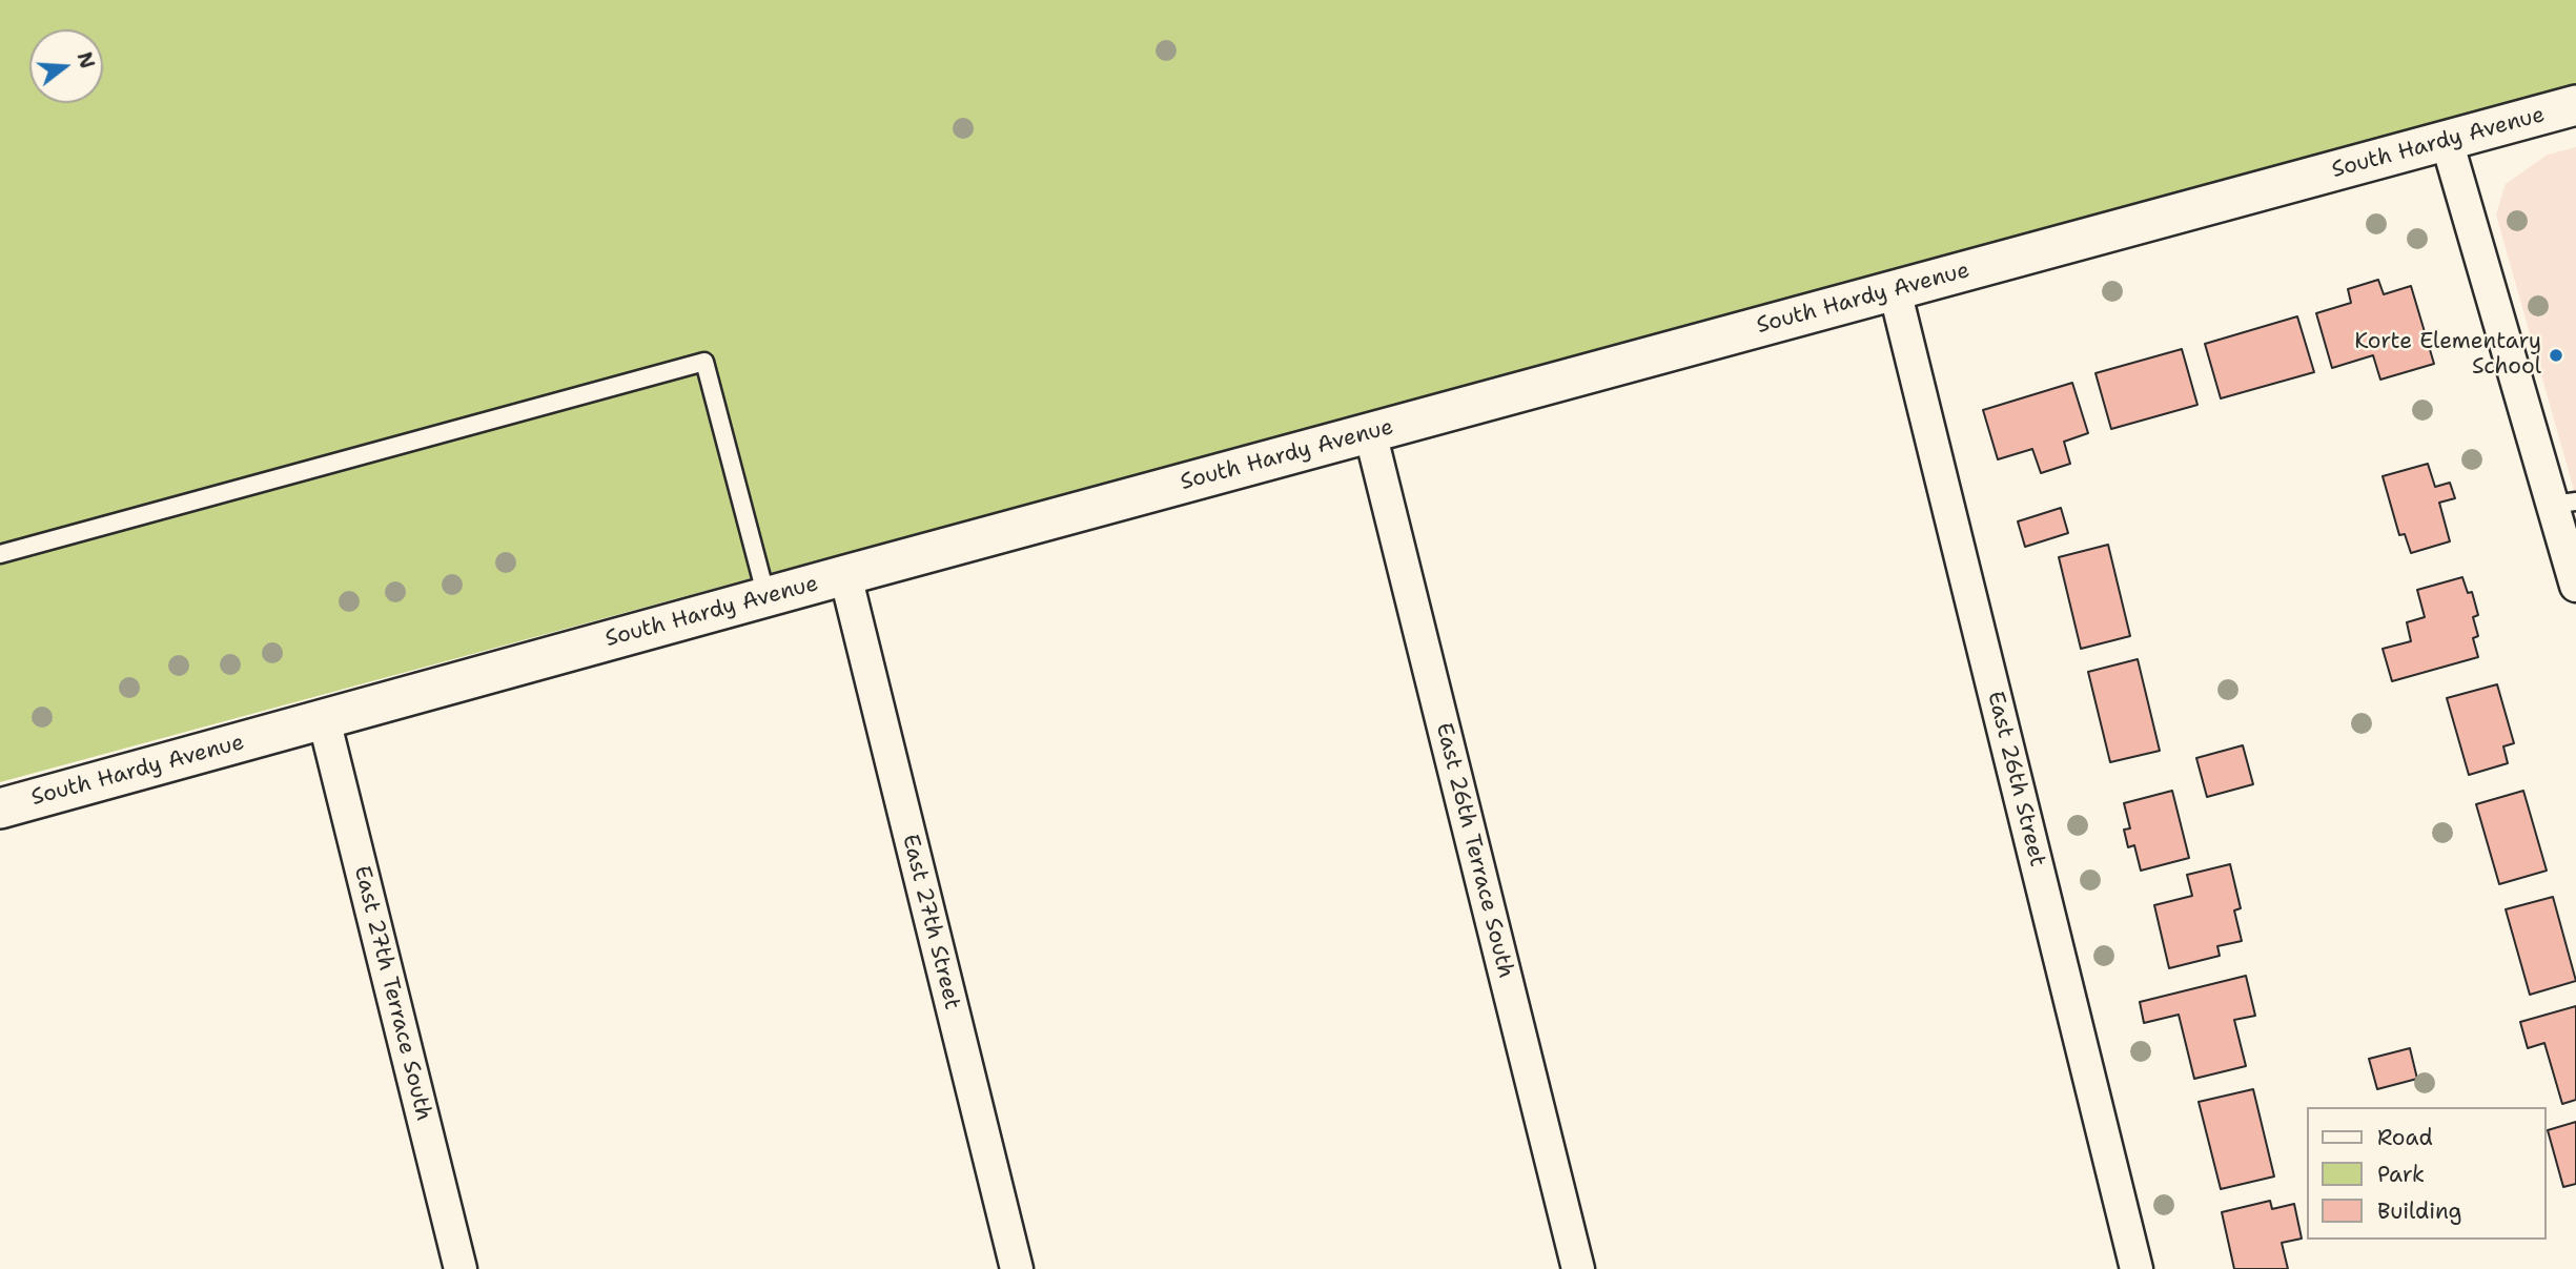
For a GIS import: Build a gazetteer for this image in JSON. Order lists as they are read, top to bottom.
{
  "streets": {
    "street": [
      "South Hardy Avenue",
      "East 26th Street",
      "East 26th Terrace South",
      "East 27th Street",
      "East 27th Terrace South"
    ]
  },
  "crossings": [
    ["South Hardy Avenue", "East 26th Street"],
    ["South Hardy Avenue", "East 26th Terrace South"],
    ["South Hardy Avenue", "East 27th Street"],
    ["South Hardy Avenue", "East 27th Terrace South"]
  ],
  "places": ["Korte Elementary School"],
  "legend": ["Road", "Park", "Building"],
  "north": "right"
}
